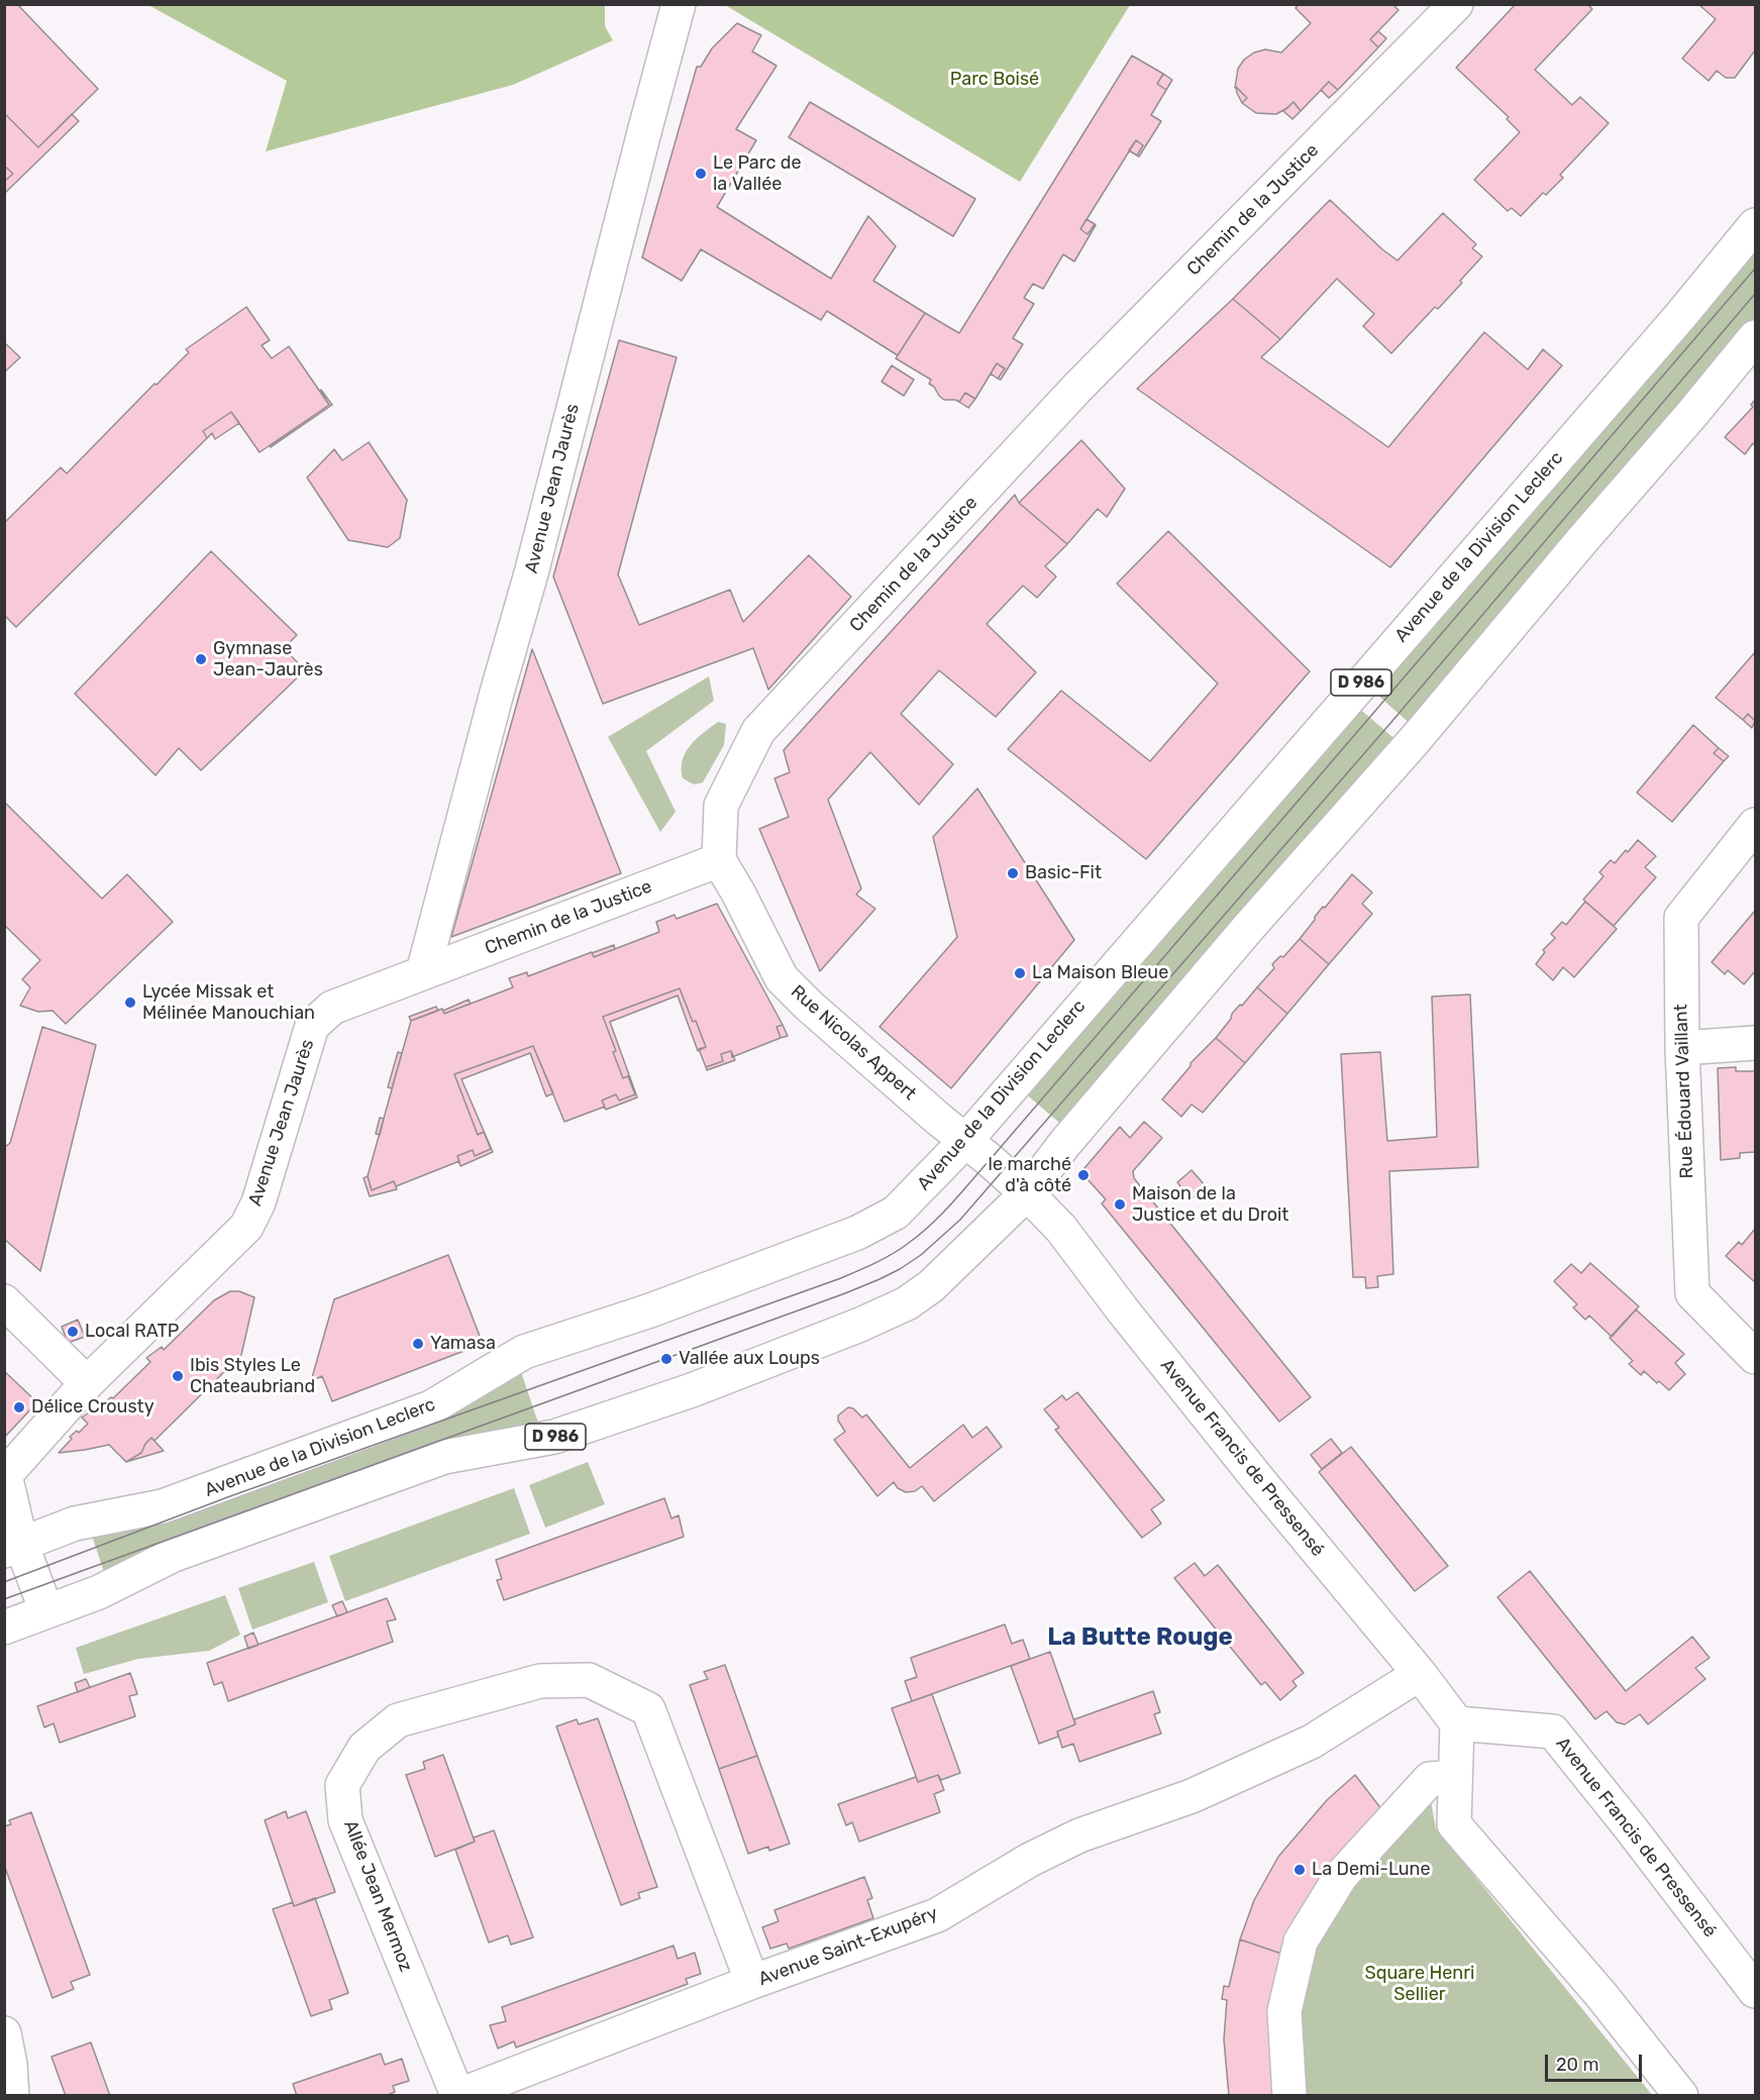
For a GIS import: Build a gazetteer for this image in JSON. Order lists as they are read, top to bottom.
{
  "streets": {
    "street": [
      "Chemin de la Justice",
      "Avenue Jean Jaurès",
      "Avenue de la Division Leclerc",
      "D 986",
      "Rue Nicolas Appert",
      "Rue Édouard Vaillant",
      "Avenue Francis de Pressensé",
      "Allée Jean Mermoz",
      "Avenue Saint-Exupéry"
    ]
  },
  "crossings": [
    ["Chemin de la Justice", "Avenue Jean Jaurès"],
    ["Chemin de la Justice", "Rue Nicolas Appert"],
    ["Avenue de la Division Leclerc", "Rue Nicolas Appert"],
    ["D 986", "Rue Nicolas Appert"],
    ["D 986", "Avenue Francis de Pressensé"],
    ["Rue Nicolas Appert", "Avenue Francis de Pressensé"],
    ["Avenue Francis de Pressensé", "Avenue Saint-Exupéry"],
    ["Allée Jean Mermoz", "Avenue Saint-Exupéry"]
  ],
  "districts": ["La Butte Rouge"],
  "parks": ["Parc Boisé", "Square Henri Sellier"],
  "places": [
    "Le Parc de la Vallée",
    "Gymnase Jean-Jaurès",
    "Basic-Fit",
    "La Maison Bleue",
    "Lycée Missak et Mélinée Manouchian",
    "le marché d'à côté",
    "Maison de la Justice et du Droit",
    "Local RATP",
    "Yamasa",
    "Vallée aux Loups",
    "Ibis Styles Le Chateaubriand",
    "Délice Crousty",
    "La Demi-Lune"
  ],
  "scale_bar": "20 m"
}
